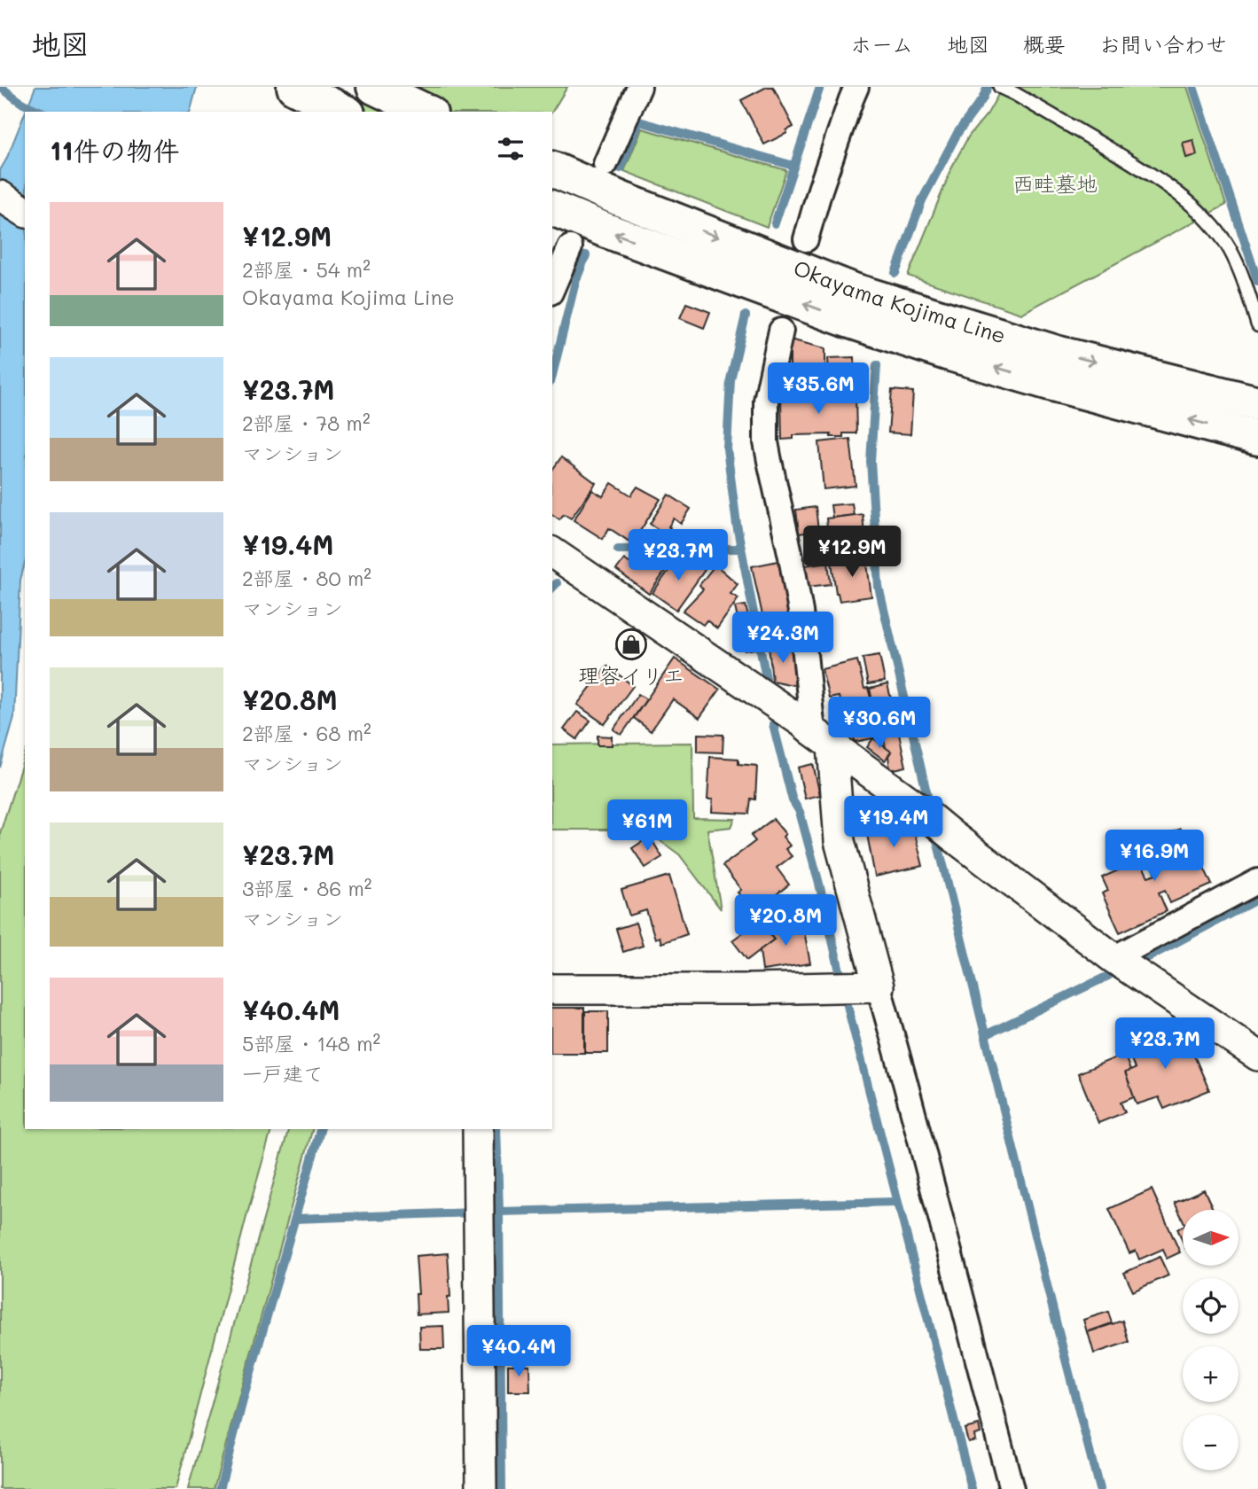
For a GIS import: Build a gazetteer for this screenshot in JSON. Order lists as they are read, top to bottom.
{
  "streets": {
    "main road": ["Okayama Kojima Line"]
  },
  "parks": ["西畦墓地"],
  "places": {
    "shop": ["理容イリエ"]
  },
  "north": "right",
  "page": {
    "header": "地図",
    "nav": [
      "ホーム",
      "地図",
      "概要",
      "お問い合わせ"
    ],
    "heading": "11件の物件",
    "list": [
      {
        "name": "¥12.9M",
        "note": "2部屋 · 54 m² · Okayama Kojima Line"
      },
      {
        "name": "¥23.7M",
        "note": "2部屋 · 78 m² · マンション"
      },
      {
        "name": "¥19.4M",
        "note": "2部屋 · 80 m² · マンション"
      },
      {
        "name": "¥20.8M",
        "note": "2部屋 · 68 m² · マンション"
      },
      {
        "name": "¥23.7M",
        "note": "3部屋 · 86 m² · マンション"
      },
      {
        "name": "¥40.4M",
        "note": "5部屋 · 148 m² · 一戸建て"
      }
    ],
    "price": [
      "¥35.6M",
      "¥12.9M",
      "¥23.7M",
      "¥24.3M",
      "¥30.6M",
      "¥19.4M",
      "¥61M",
      "¥16.9M",
      "¥20.8M",
      "¥23.7M",
      "¥40.4M"
    ],
    "map_buttons": ["+", "−"]
  }
}
